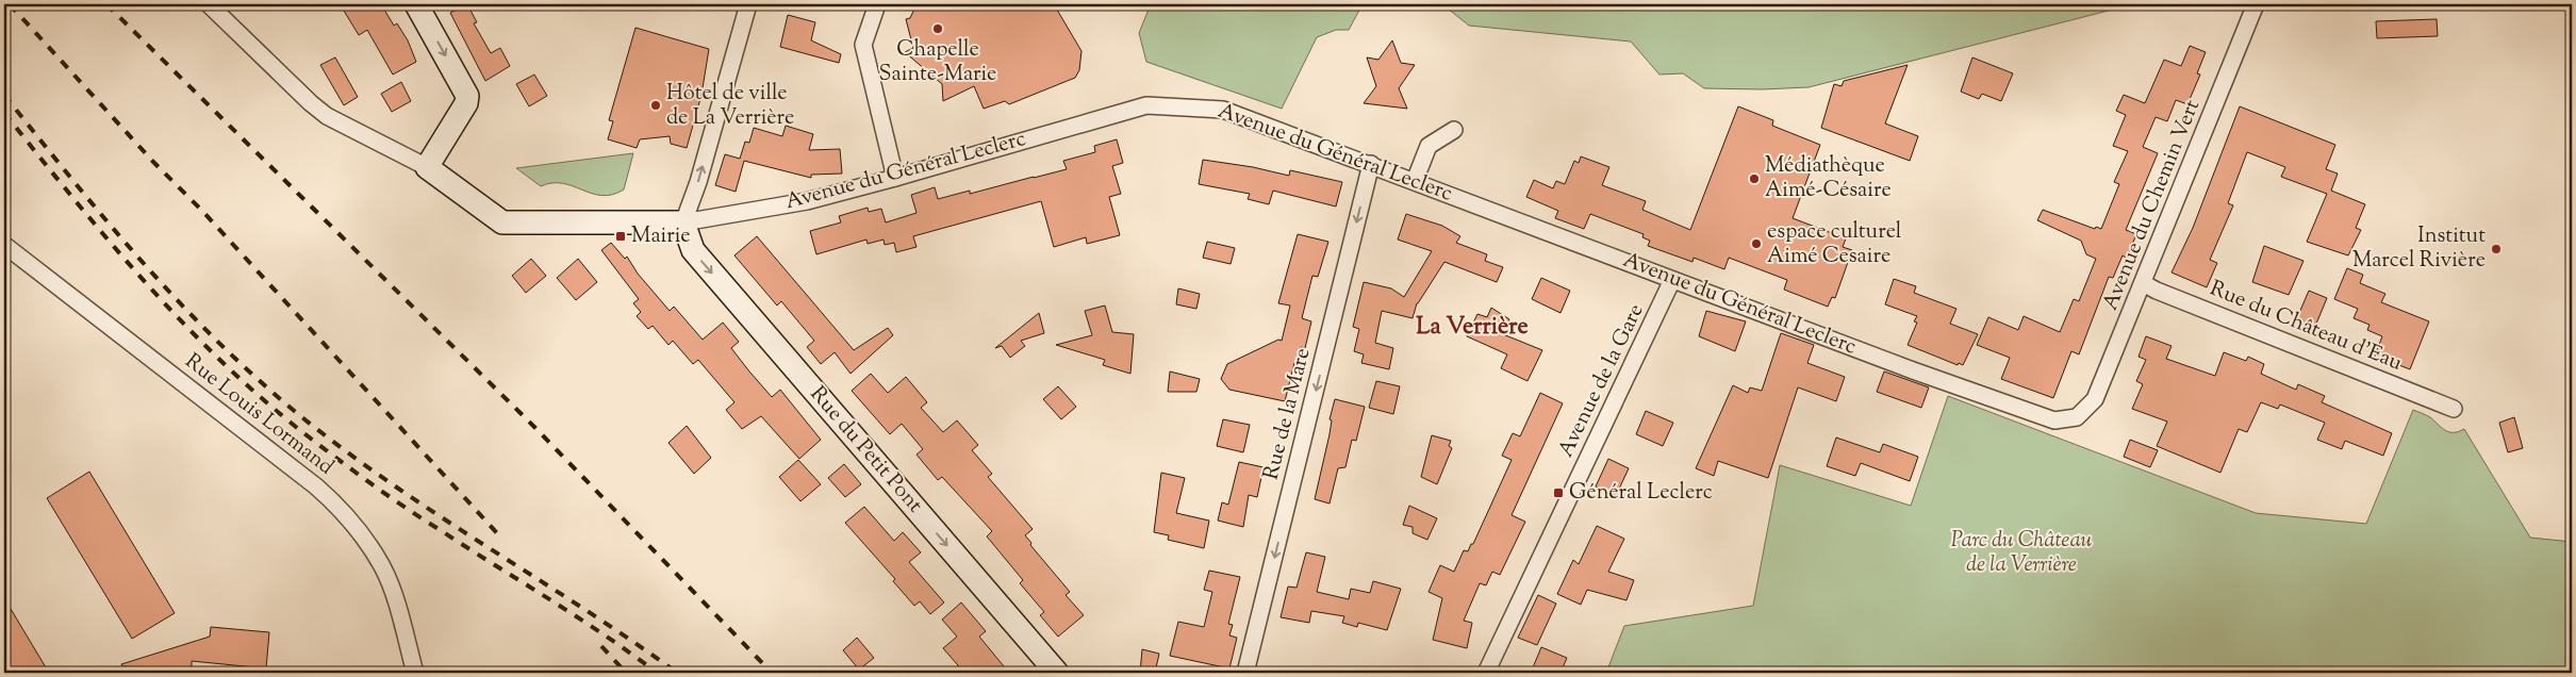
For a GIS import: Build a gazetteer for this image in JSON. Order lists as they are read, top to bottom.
{
  "streets": {
    "street": [
      "Avenue du Général Leclerc",
      "Avenue du Chemin Vert",
      "Rue du Château d'Eau",
      "Avenue de la Gare",
      "Rue de la Mare",
      "Rue Louis Lormand",
      "Rue du Petit Pont"
    ]
  },
  "crossings": [
    ["Avenue du Général Leclerc", "Avenue du Chemin Vert"],
    ["Avenue du Général Leclerc", "Avenue de la Gare"],
    ["Avenue du Général Leclerc", "Rue de la Mare"],
    ["Avenue du Général Leclerc", "Rue du Petit Pont"],
    ["Avenue du Chemin Vert", "Rue du Château d'Eau"]
  ],
  "one_way": ["Rue de la Mare", "Rue du Petit Pont"],
  "districts": ["La Verrière"],
  "parks": ["Parc du Château de la Verrière"],
  "places": {
    "other": [
      "Chapelle Sainte-Marie",
      "Hôtel de ville de La Verrière",
      "Médiathèque Aimé-Césaire",
      "espace culturel Aimé Cesaire",
      "Institut Marcel Rivière"
    ],
    "transit": ["Mairie", "Général Leclerc"]
  }
}
